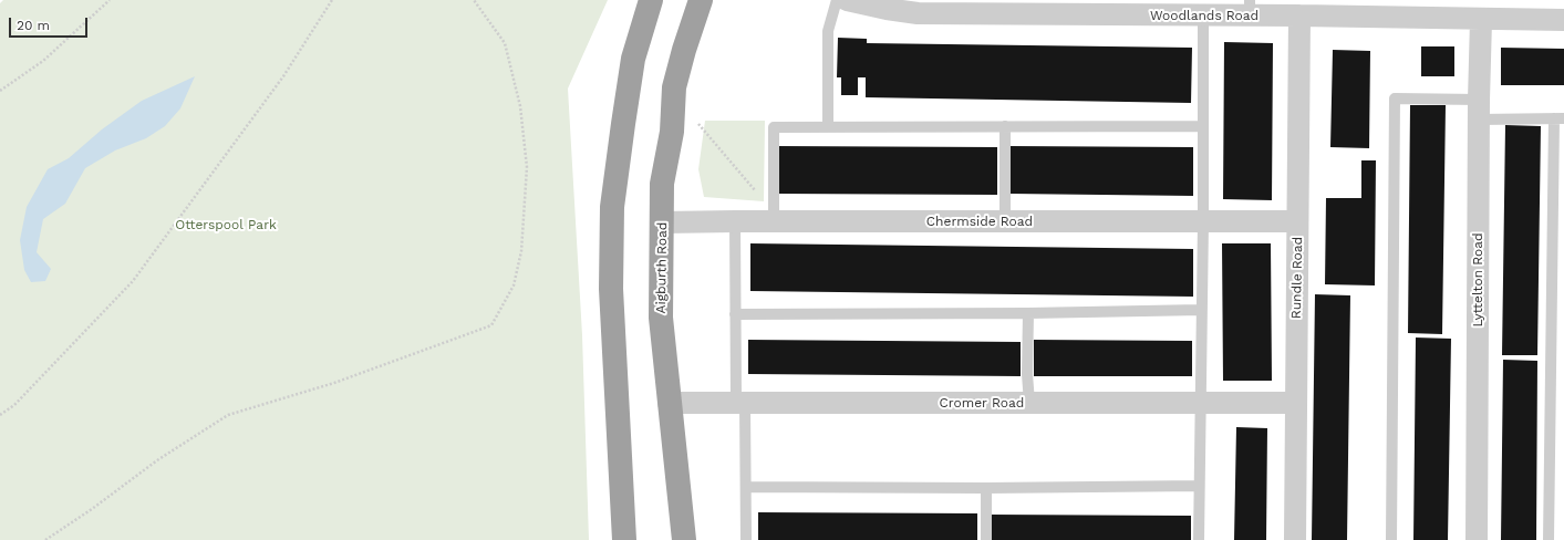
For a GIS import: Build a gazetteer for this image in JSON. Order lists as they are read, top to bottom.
{
  "streets": {
    "highway": ["Aigburth Road"],
    "street": [
      "Woodlands Road",
      "Chermside Road",
      "Rundle Road",
      "Lyttelton Road",
      "Cromer Road"
    ]
  },
  "crossings": [
    ["Woodlands Road", "Rundle Road"],
    ["Woodlands Road", "Lyttelton Road"],
    ["Chermside Road", "Aigburth Road"],
    ["Chermside Road", "Rundle Road"],
    ["Aigburth Road", "Cromer Road"],
    ["Rundle Road", "Cromer Road"]
  ],
  "parks": ["Otterspool Park"],
  "scale_bar": "20 m"
}
